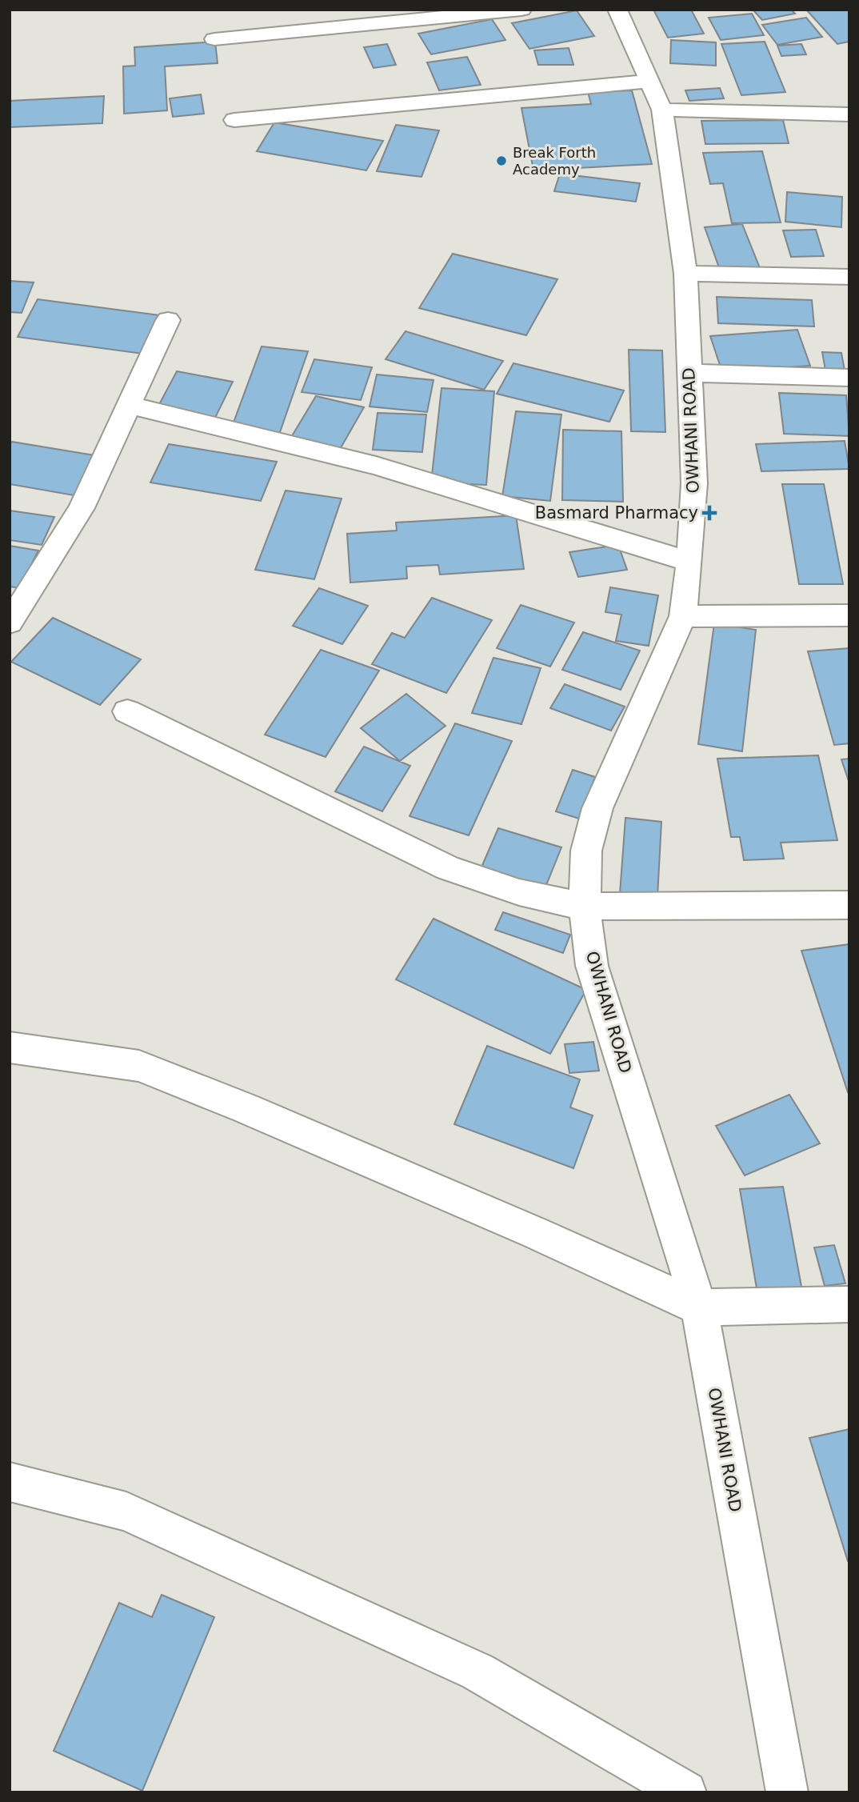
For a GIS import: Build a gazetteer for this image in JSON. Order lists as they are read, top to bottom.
{
  "streets": {
    "street": ["OWHANI ROAD"]
  },
  "places": {
    "other": ["Break Forth Academy"],
    "health": ["Basmard Pharmacy"]
  }
}
